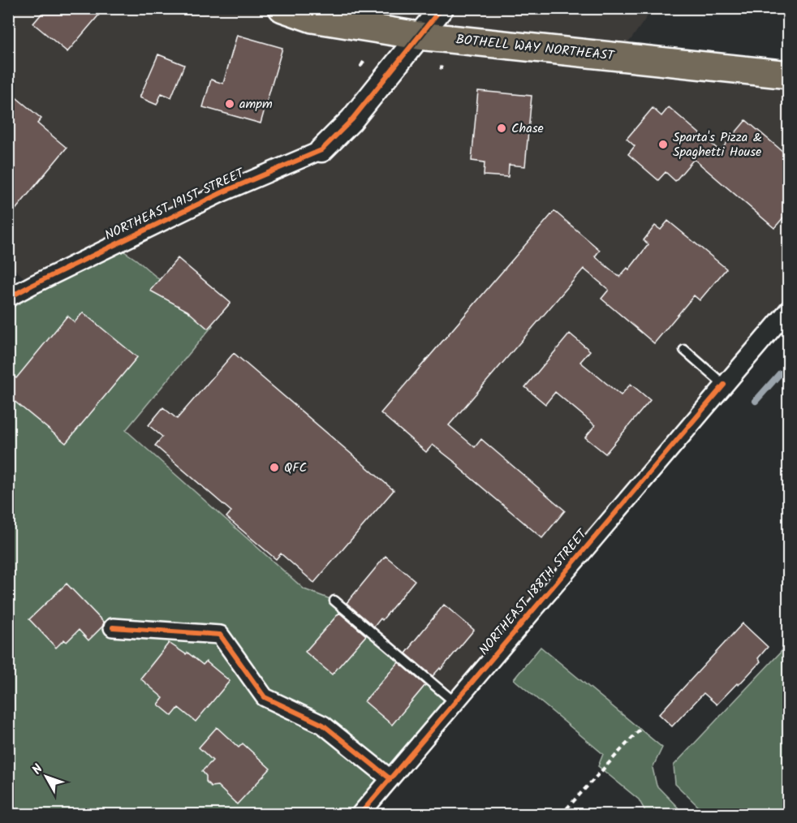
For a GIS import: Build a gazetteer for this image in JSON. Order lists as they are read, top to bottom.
{
  "streets": {
    "main road": ["BOTHELL WAY NORTHEAST"],
    "street": ["NORTHEAST 191ST STREET", "NORTHEAST 188TH STREET"]
  },
  "crossings": [
    ["BOTHELL WAY NORTHEAST", "NORTHEAST 191ST STREET"]
  ],
  "places": [
    "ampm",
    "Chase",
    "Sparta's Pizza & Spaghetti House",
    "QFC"
  ],
  "north": "top left"
}
